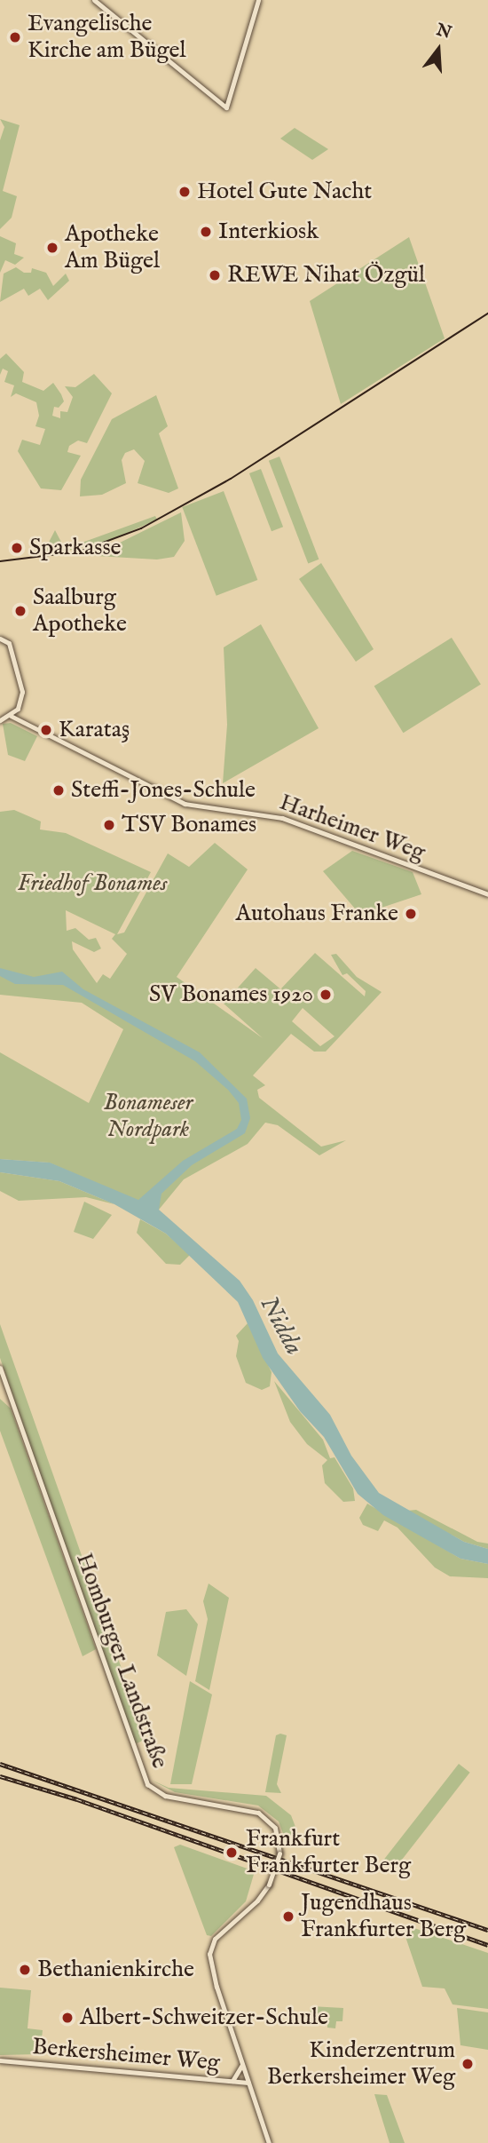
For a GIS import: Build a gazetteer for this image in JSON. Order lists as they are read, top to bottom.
{
  "streets": {
    "street": ["Harheimer Weg", "Homburger Landstraße", "Berkersheimer Weg"]
  },
  "crossings": [
    ["Homburger Landstraße", "Berkersheimer Weg"]
  ],
  "water": ["Nidda"],
  "parks": ["Friedhof Bonames", "Bonameser Nordpark"],
  "places": [
    "Evangelische Kirche am Bügel",
    "Hotel Gute Nacht",
    "Interkiosk",
    "Apotheke Am Bügel",
    "REWE Nihat Özgül",
    "Sparkasse",
    "Saalburg Apotheke",
    "Karataş",
    "Steffi-Jones-Schule",
    "TSV Bonames",
    "Autohaus Franke",
    "SV Bonames 1920",
    "Frankfurt Frankfurter Berg",
    "Jugendhaus Frankfurter Berg",
    "Bethanienkirche",
    "Albert-Schweitzer-Schule",
    "Kinderzentrum Berkersheimer Weg"
  ],
  "north": "top"
}
